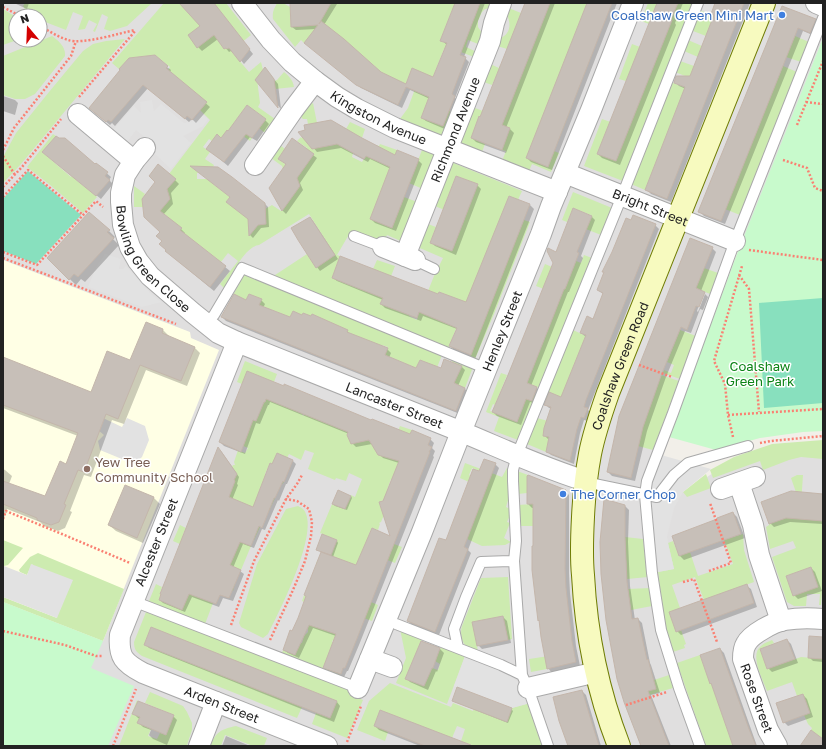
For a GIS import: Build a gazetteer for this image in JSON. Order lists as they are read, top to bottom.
{
  "streets": {
    "main road": ["Coalshaw Green Road"],
    "street": [
      "Kingston Avenue",
      "Richmond Avenue",
      "Bright Street",
      "Bowling Green Close",
      "Henley Street",
      "Lancaster Street",
      "Alcester Street",
      "Rose Street",
      "Arden Street"
    ]
  },
  "crossings": [
    ["Kingston Avenue", "Richmond Avenue"],
    ["Kingston Avenue", "Henley Street"],
    ["Bright Street", "Henley Street"],
    ["Bright Street", "Coalshaw Green Road"],
    ["Bowling Green Close", "Lancaster Street"],
    ["Henley Street", "Lancaster Street"],
    ["Coalshaw Green Road", "Lancaster Street"],
    ["Lancaster Street", "Alcester Street"],
    ["Alcester Street", "Arden Street"]
  ],
  "parks": ["Coalshaw Green Park"],
  "places": ["Coalshaw Green Mini Mart", "Yew Tree Community School", "The Corner Chop"],
  "north": "top"
}
